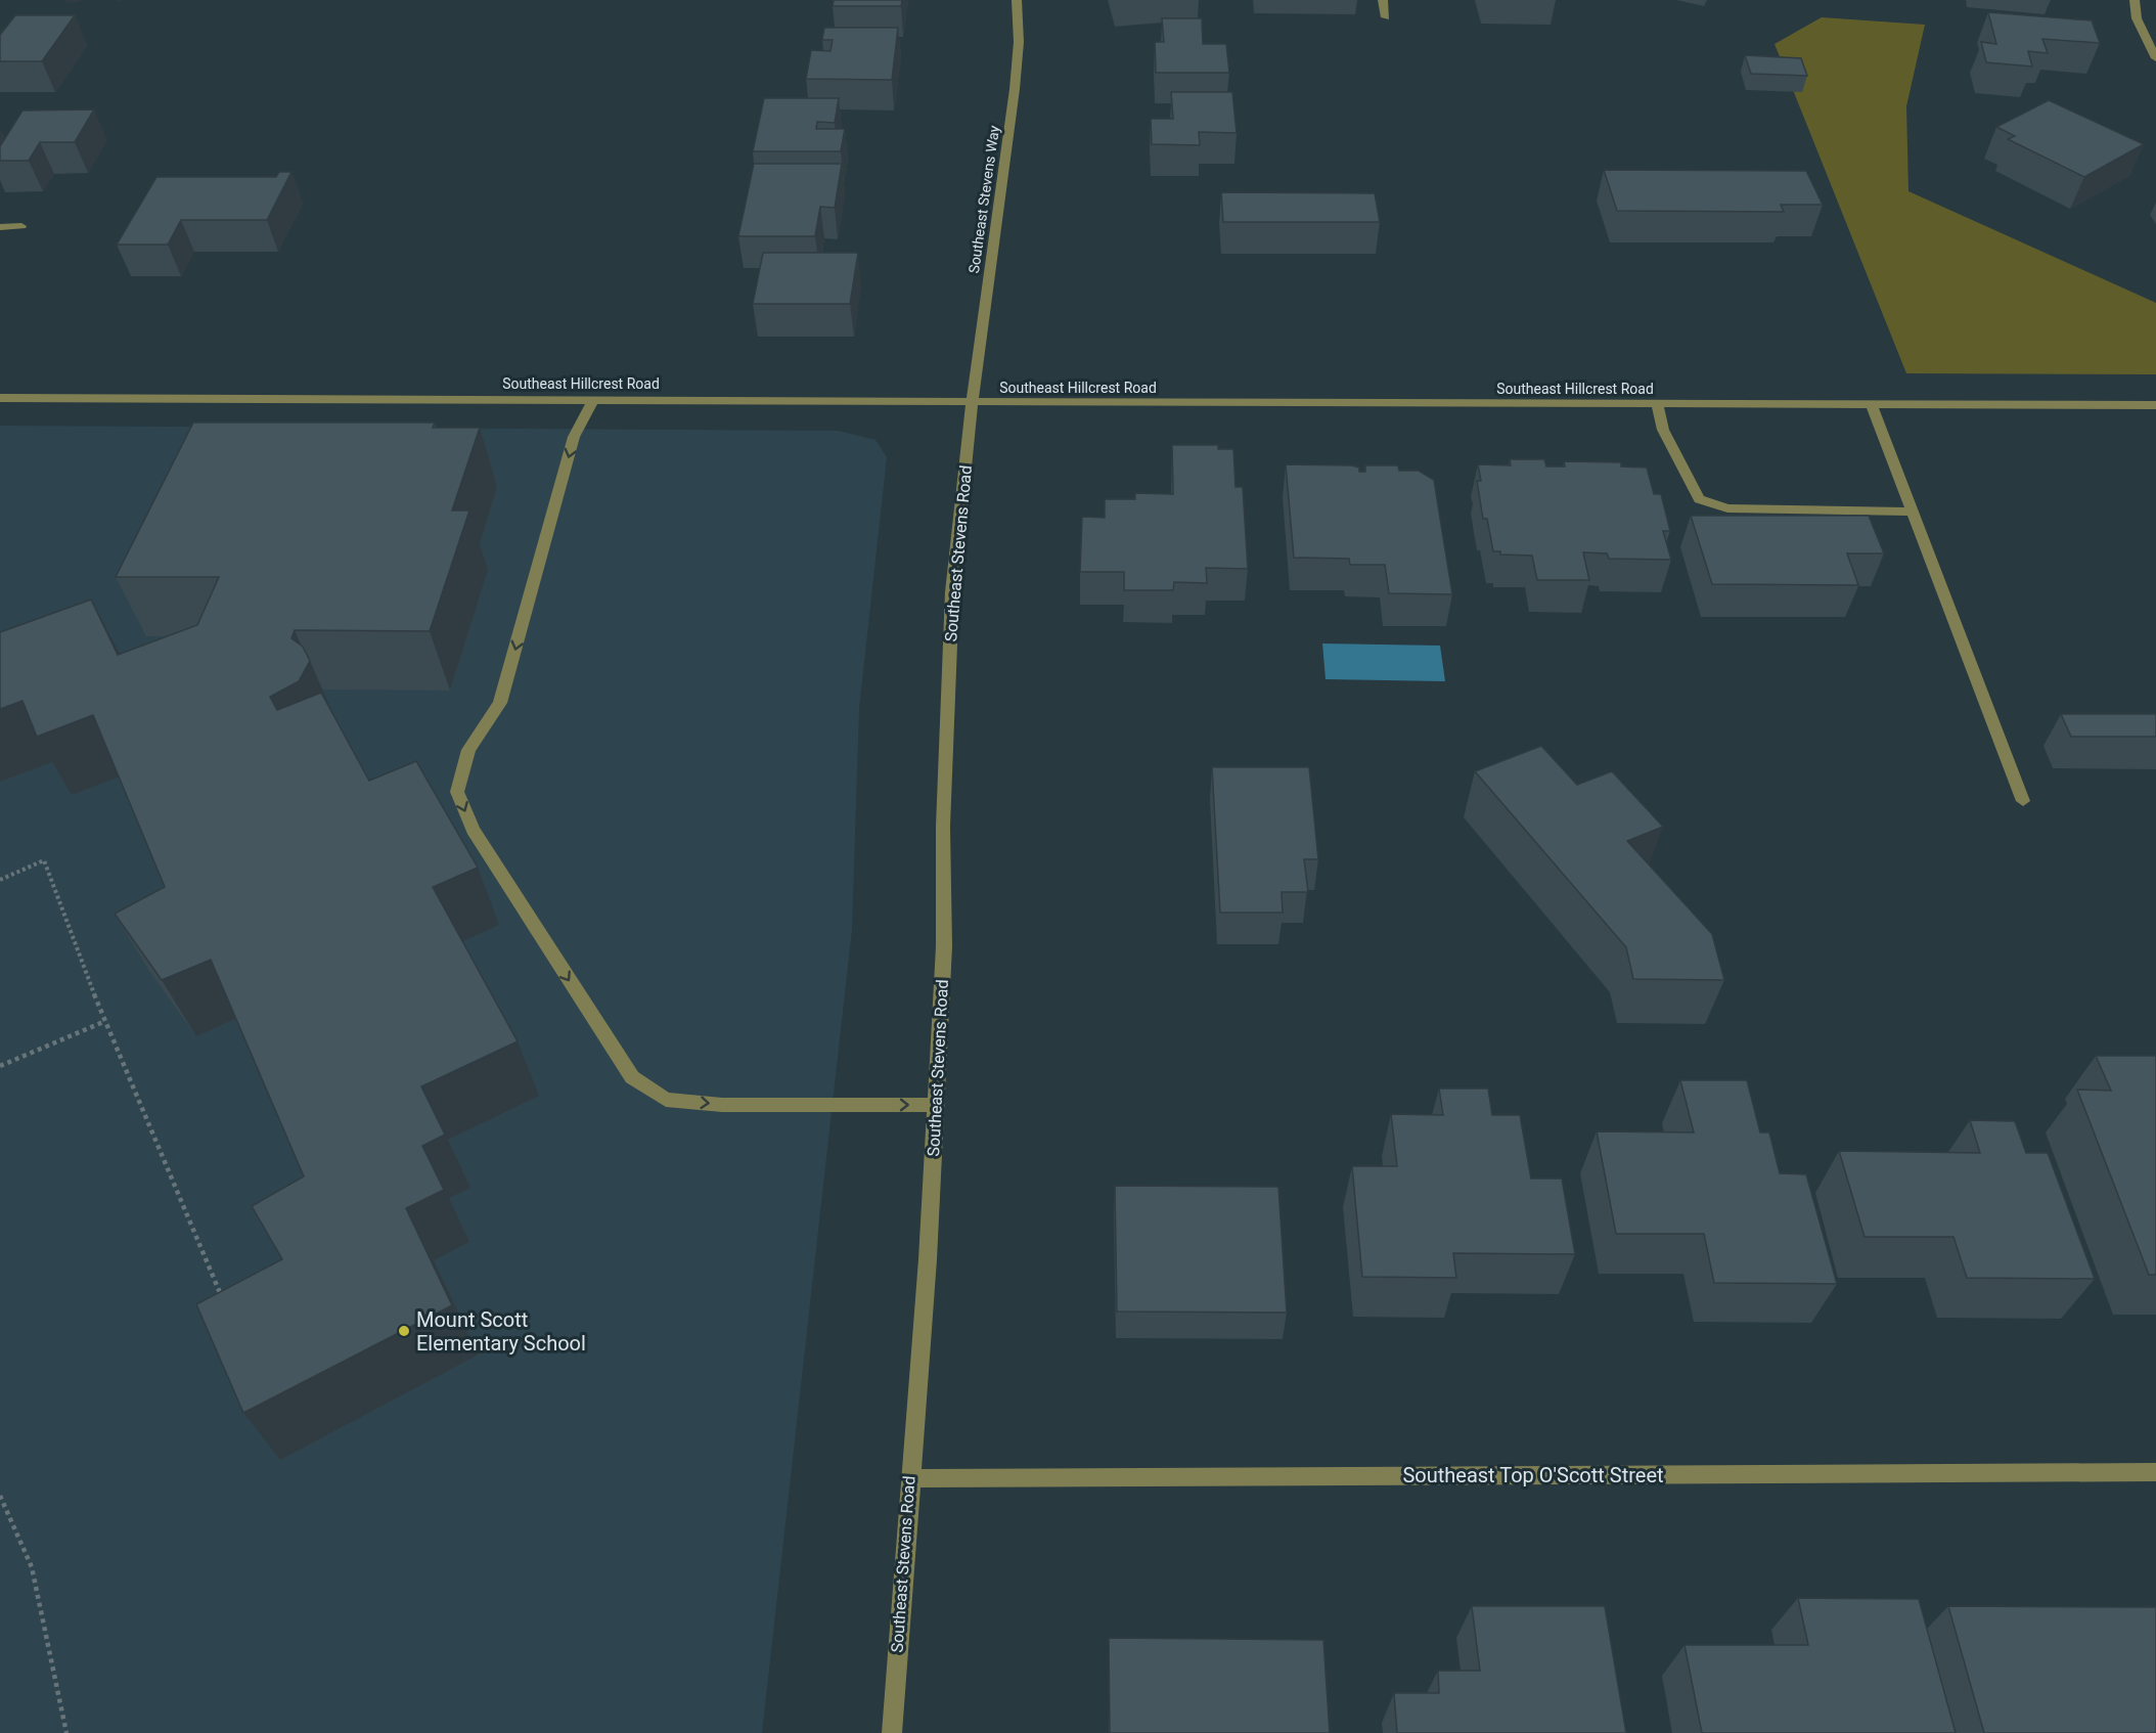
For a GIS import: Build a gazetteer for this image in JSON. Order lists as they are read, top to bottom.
{
  "streets": {
    "street": [
      "Southeast Stevens Way",
      "Southeast Hillcrest Road",
      "Southeast Stevens Road",
      "Southeast Top O'Scott Street"
    ]
  },
  "crossings": [
    ["Southeast Stevens Way", "Southeast Hillcrest Road"],
    ["Southeast Stevens Way", "Southeast Stevens Road"],
    ["Southeast Hillcrest Road", "Southeast Stevens Road"],
    ["Southeast Stevens Road", "Southeast Top O'Scott Street"]
  ],
  "places": ["Mount Scott Elementary School"]
}
